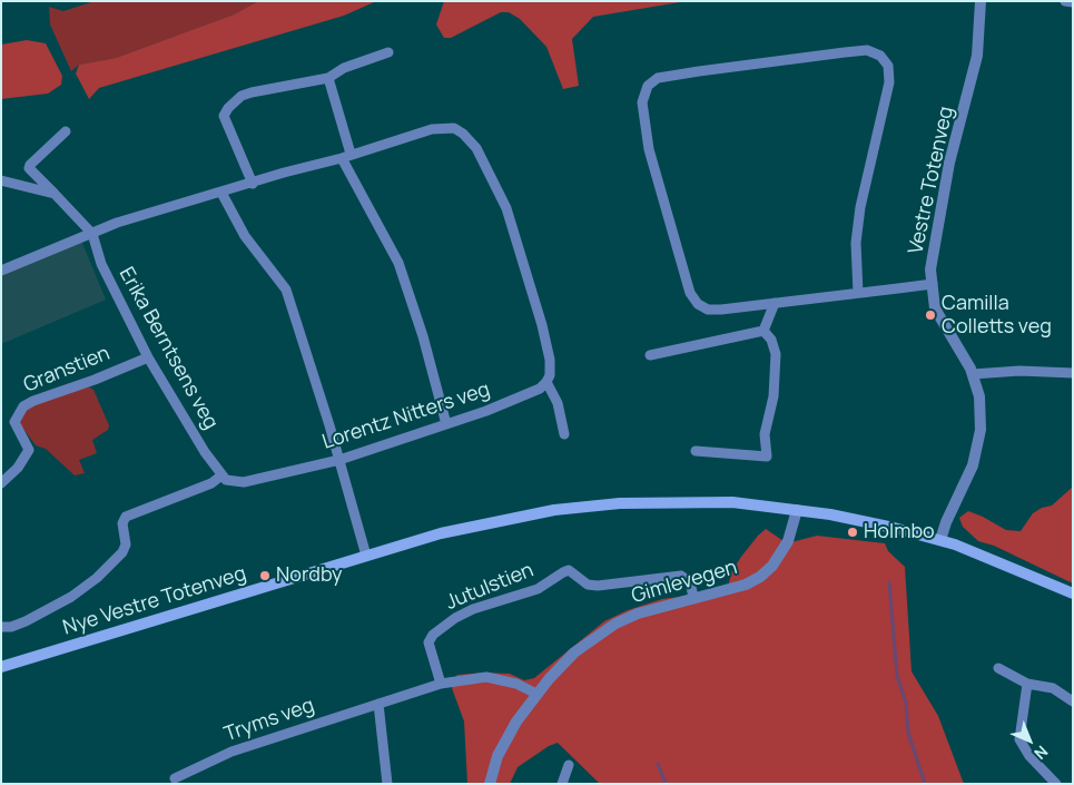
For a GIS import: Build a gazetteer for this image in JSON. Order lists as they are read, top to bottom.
{
  "streets": {
    "main road": ["Nye Vestre Totenveg"],
    "street": [
      "Vestre Totenveg",
      "Erika Berntsens veg",
      "Granstien",
      "Lorentz Nitters veg",
      "Gimlevegen",
      "Jutulstien",
      "Tryms veg"
    ]
  },
  "crossings": [
    ["Vestre Totenveg", "Nye Vestre Totenveg"],
    ["Erika Berntsens veg", "Granstien"],
    ["Erika Berntsens veg", "Lorentz Nitters veg"],
    ["Gimlevegen", "Jutulstien"],
    ["Gimlevegen", "Nye Vestre Totenveg"],
    ["Gimlevegen", "Tryms veg"],
    ["Jutulstien", "Tryms veg"]
  ],
  "places": ["Camilla Colletts veg", "Holmbo", "Nordby"],
  "north": "bottom right"
}
